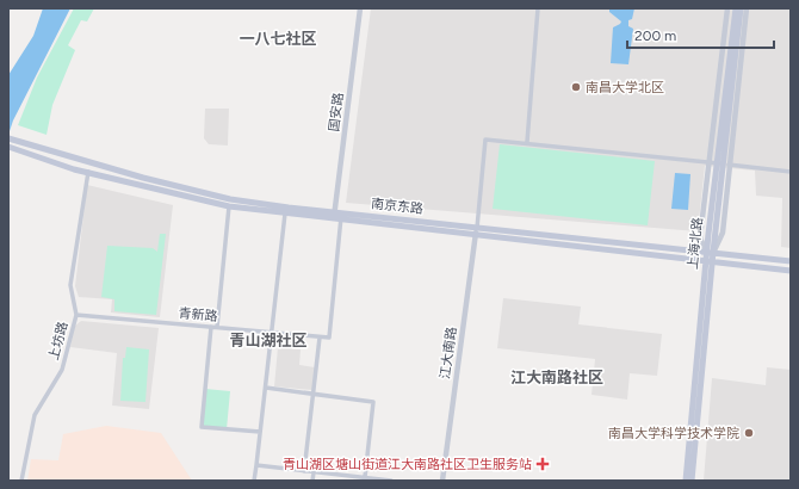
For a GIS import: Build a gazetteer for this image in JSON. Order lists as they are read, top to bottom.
{
  "streets": {
    "main road": ["南京东路", "上海北路"],
    "street": [
      "国安路",
      "青新路",
      "上坊路",
      "江大南路"
    ]
  },
  "crossings": [
    ["国安路", "南京东路"],
    ["南京东路", "上海北路"],
    ["南京东路", "上坊路"],
    ["南京东路", "江大南路"],
    ["青新路", "上坊路"]
  ],
  "districts": ["一八七社区", "青山湖社区", "江大南路社区"],
  "places": {
    "other": ["南昌大学北区", "南昌大学科学技术学院"],
    "health": ["青山湖区塘山街道江大南路社区卫生服务站"]
  },
  "scale_bar": "200 m"
}
